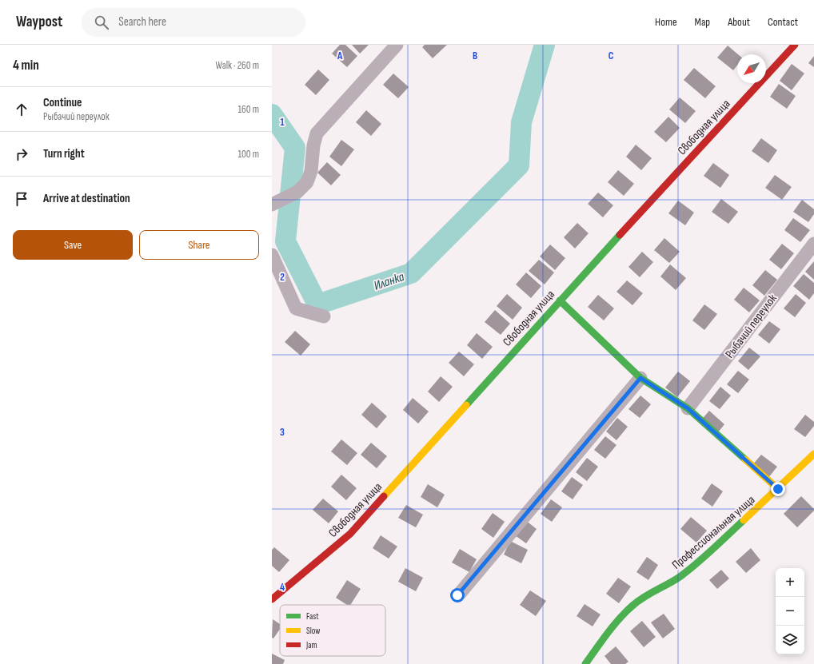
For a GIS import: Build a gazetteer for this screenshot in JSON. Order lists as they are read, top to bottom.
{
  "streets": {
    "street": ["Свободная улица", "Рыбачий переулок", "Профессиональная улица"]
  },
  "water": ["Иланка"],
  "legend": ["Fast", "Slow", "Jam"],
  "north": "bottom left",
  "page": {
    "header": "Waypost",
    "search": "Search here",
    "nav": [
      "Home",
      "Map",
      "About",
      "Contact"
    ],
    "heading": ["4 min", "Walk · 260 m"],
    "list": [
      ["Continue", "Рыбачий переулок", "160 m"],
      ["Turn right", "100 m"],
      "Arrive at destination"
    ],
    "buttons": ["Save", "Share"],
    "map_buttons": ["+", "−"]
  },
  "grid": {
    "columns": ["A", "B", "C"],
    "rows": [
      "1",
      "2",
      "3",
      "4"
    ]
  }
}
